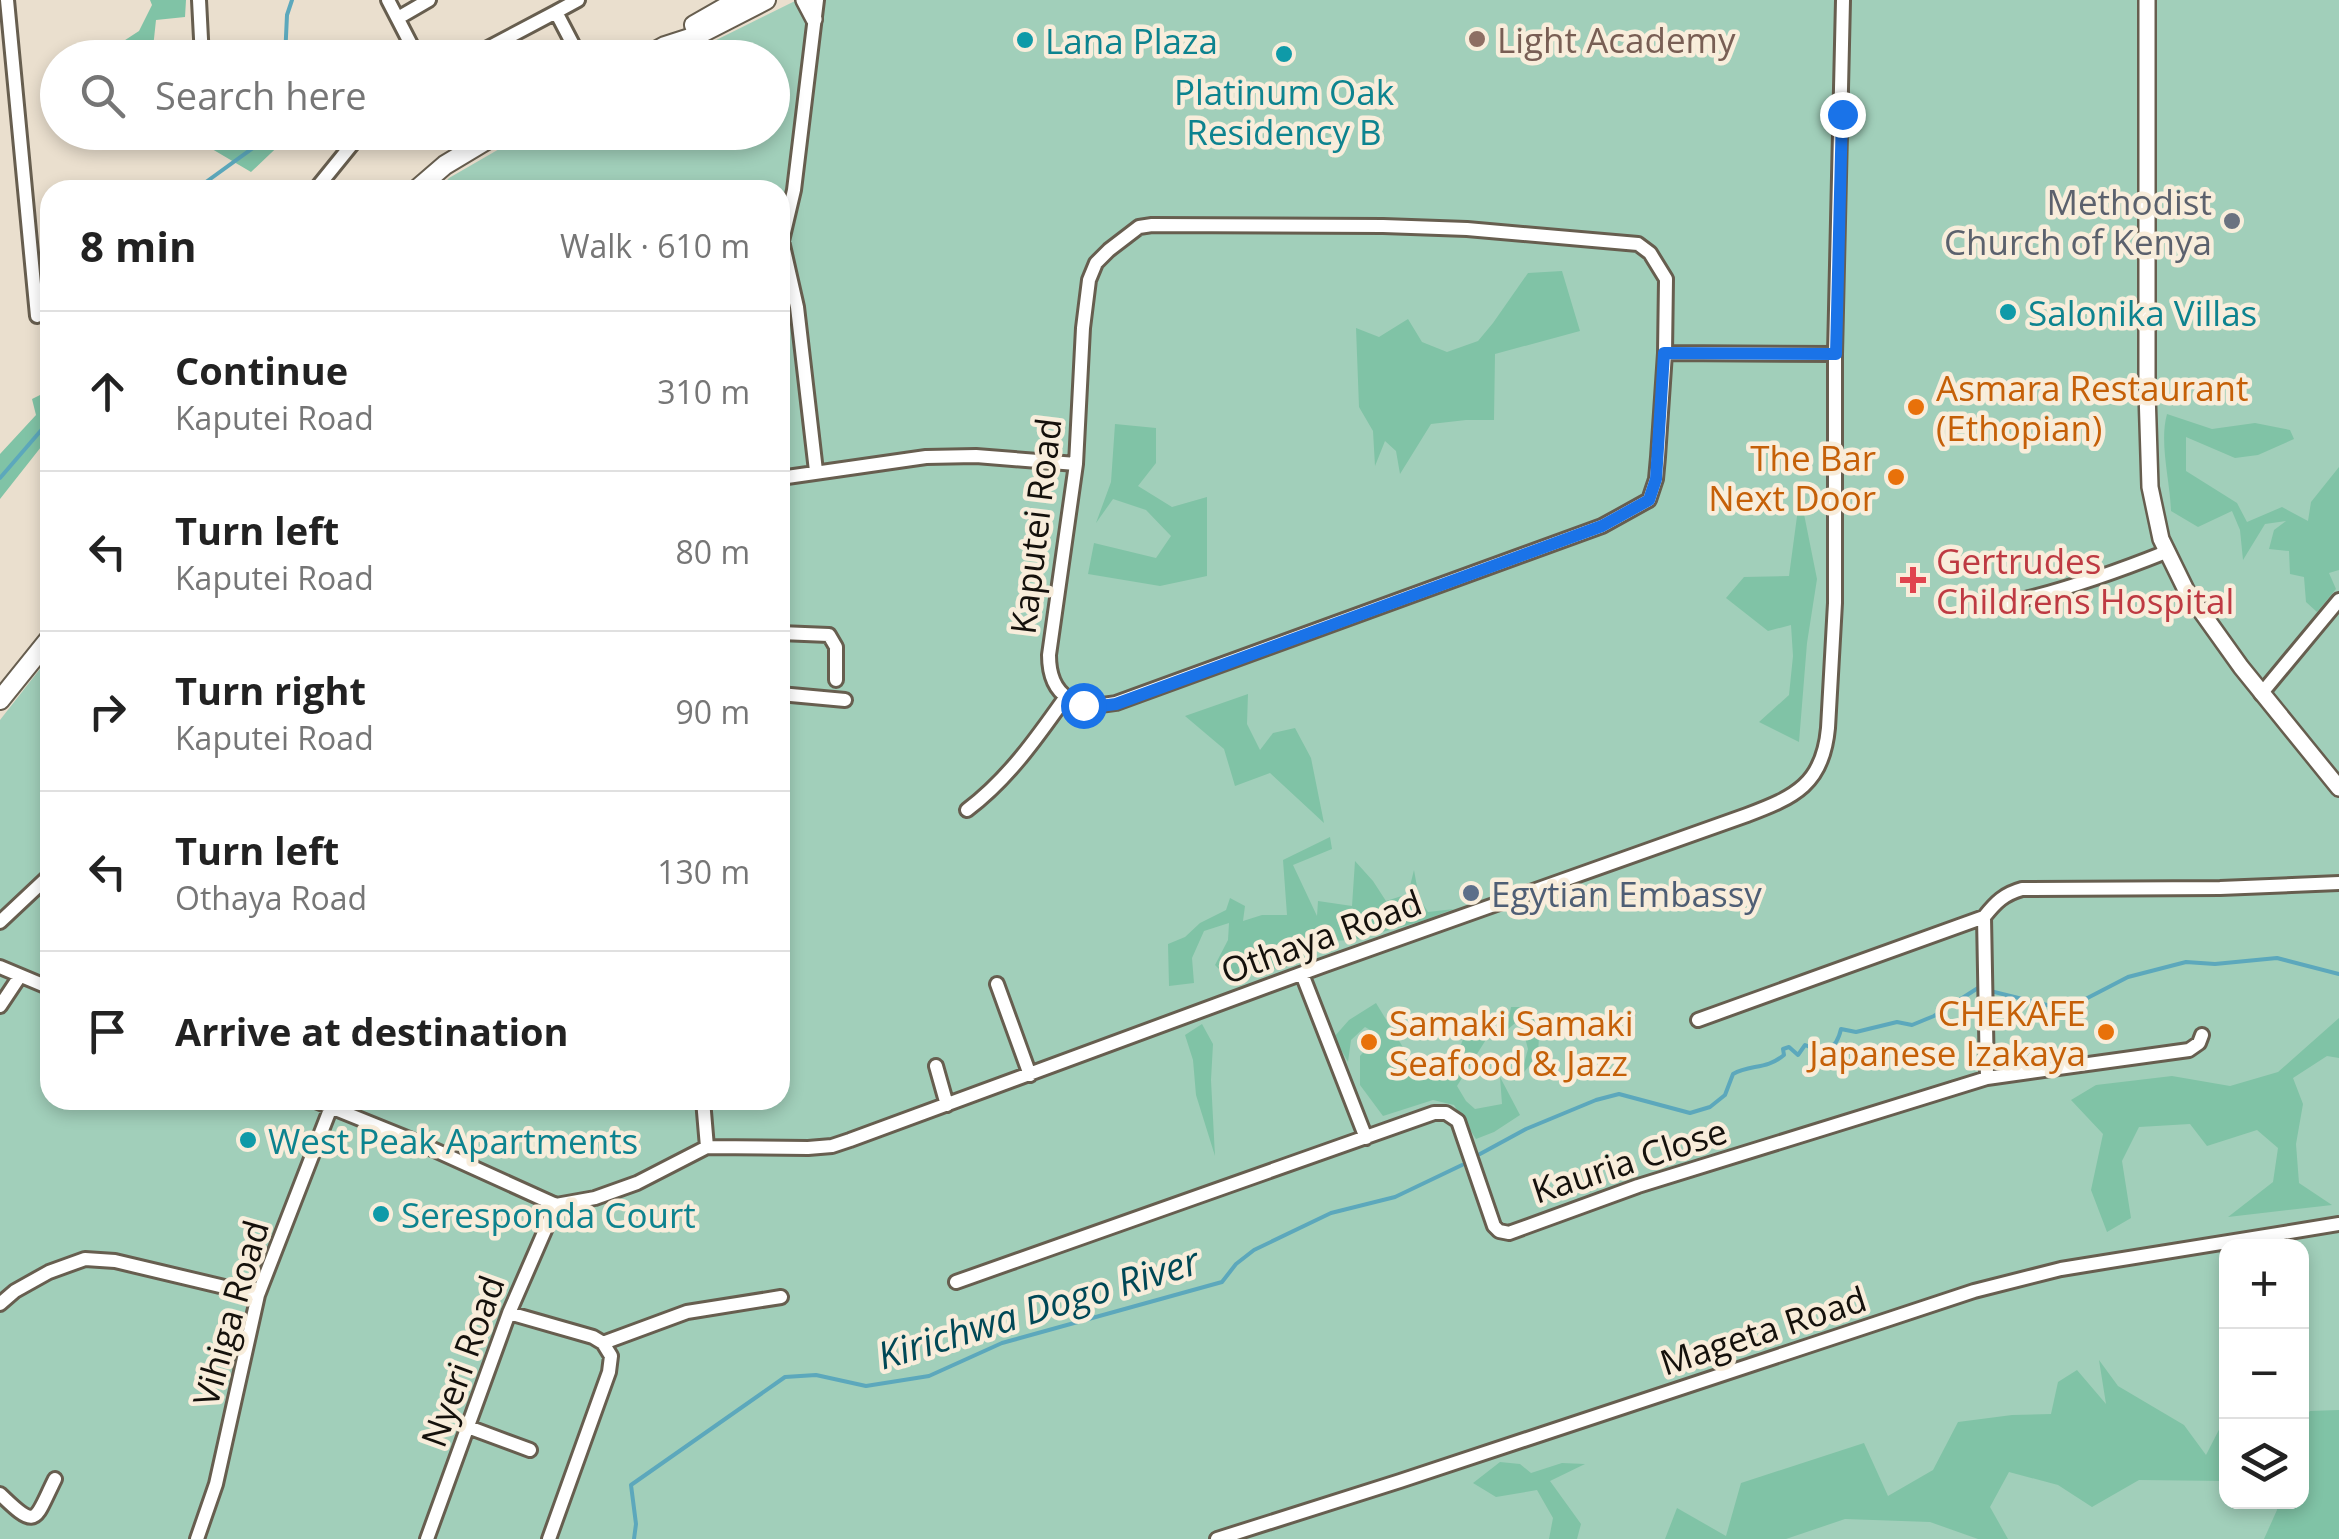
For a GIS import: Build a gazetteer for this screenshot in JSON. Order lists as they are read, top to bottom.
{
  "streets": {
    "street": [
      "Kaputei Road",
      "Othaya Road",
      "Kauria Close",
      "Vihiga Road",
      "Mageta Road",
      "Nyeri Road"
    ]
  },
  "crossings": [
    ["Othaya Road", "Nyeri Road"]
  ],
  "water": ["Kirichwa Dogo River"],
  "places": {
    "other": [
      "Light Academy",
      "Lana Plaza",
      "Platinum Oak Residency B",
      "Methodist Church of Kenya",
      "Salonika Villas",
      "Asmara Restaurant (Ethopian)",
      "The Bar Next Door",
      "Egytian Embassy",
      "CHEKAFE Japanese Izakaya",
      "Samaki Samaki Seafood & Jazz",
      "West Peak Apartments",
      "Seresponda Court"
    ],
    "health": ["Gertrudes Childrens Hospital"]
  },
  "page": {
    "search": "Search here",
    "heading": ["8 min", "Walk · 610 m"],
    "list": [
      ["Continue", "Kaputei Road", "310 m"],
      ["Turn left", "Kaputei Road", "80 m"],
      ["Turn right", "Kaputei Road", "90 m"],
      ["Turn left", "Othaya Road", "130 m"],
      "Arrive at destination"
    ],
    "map_buttons": ["+", "−"]
  }
}
